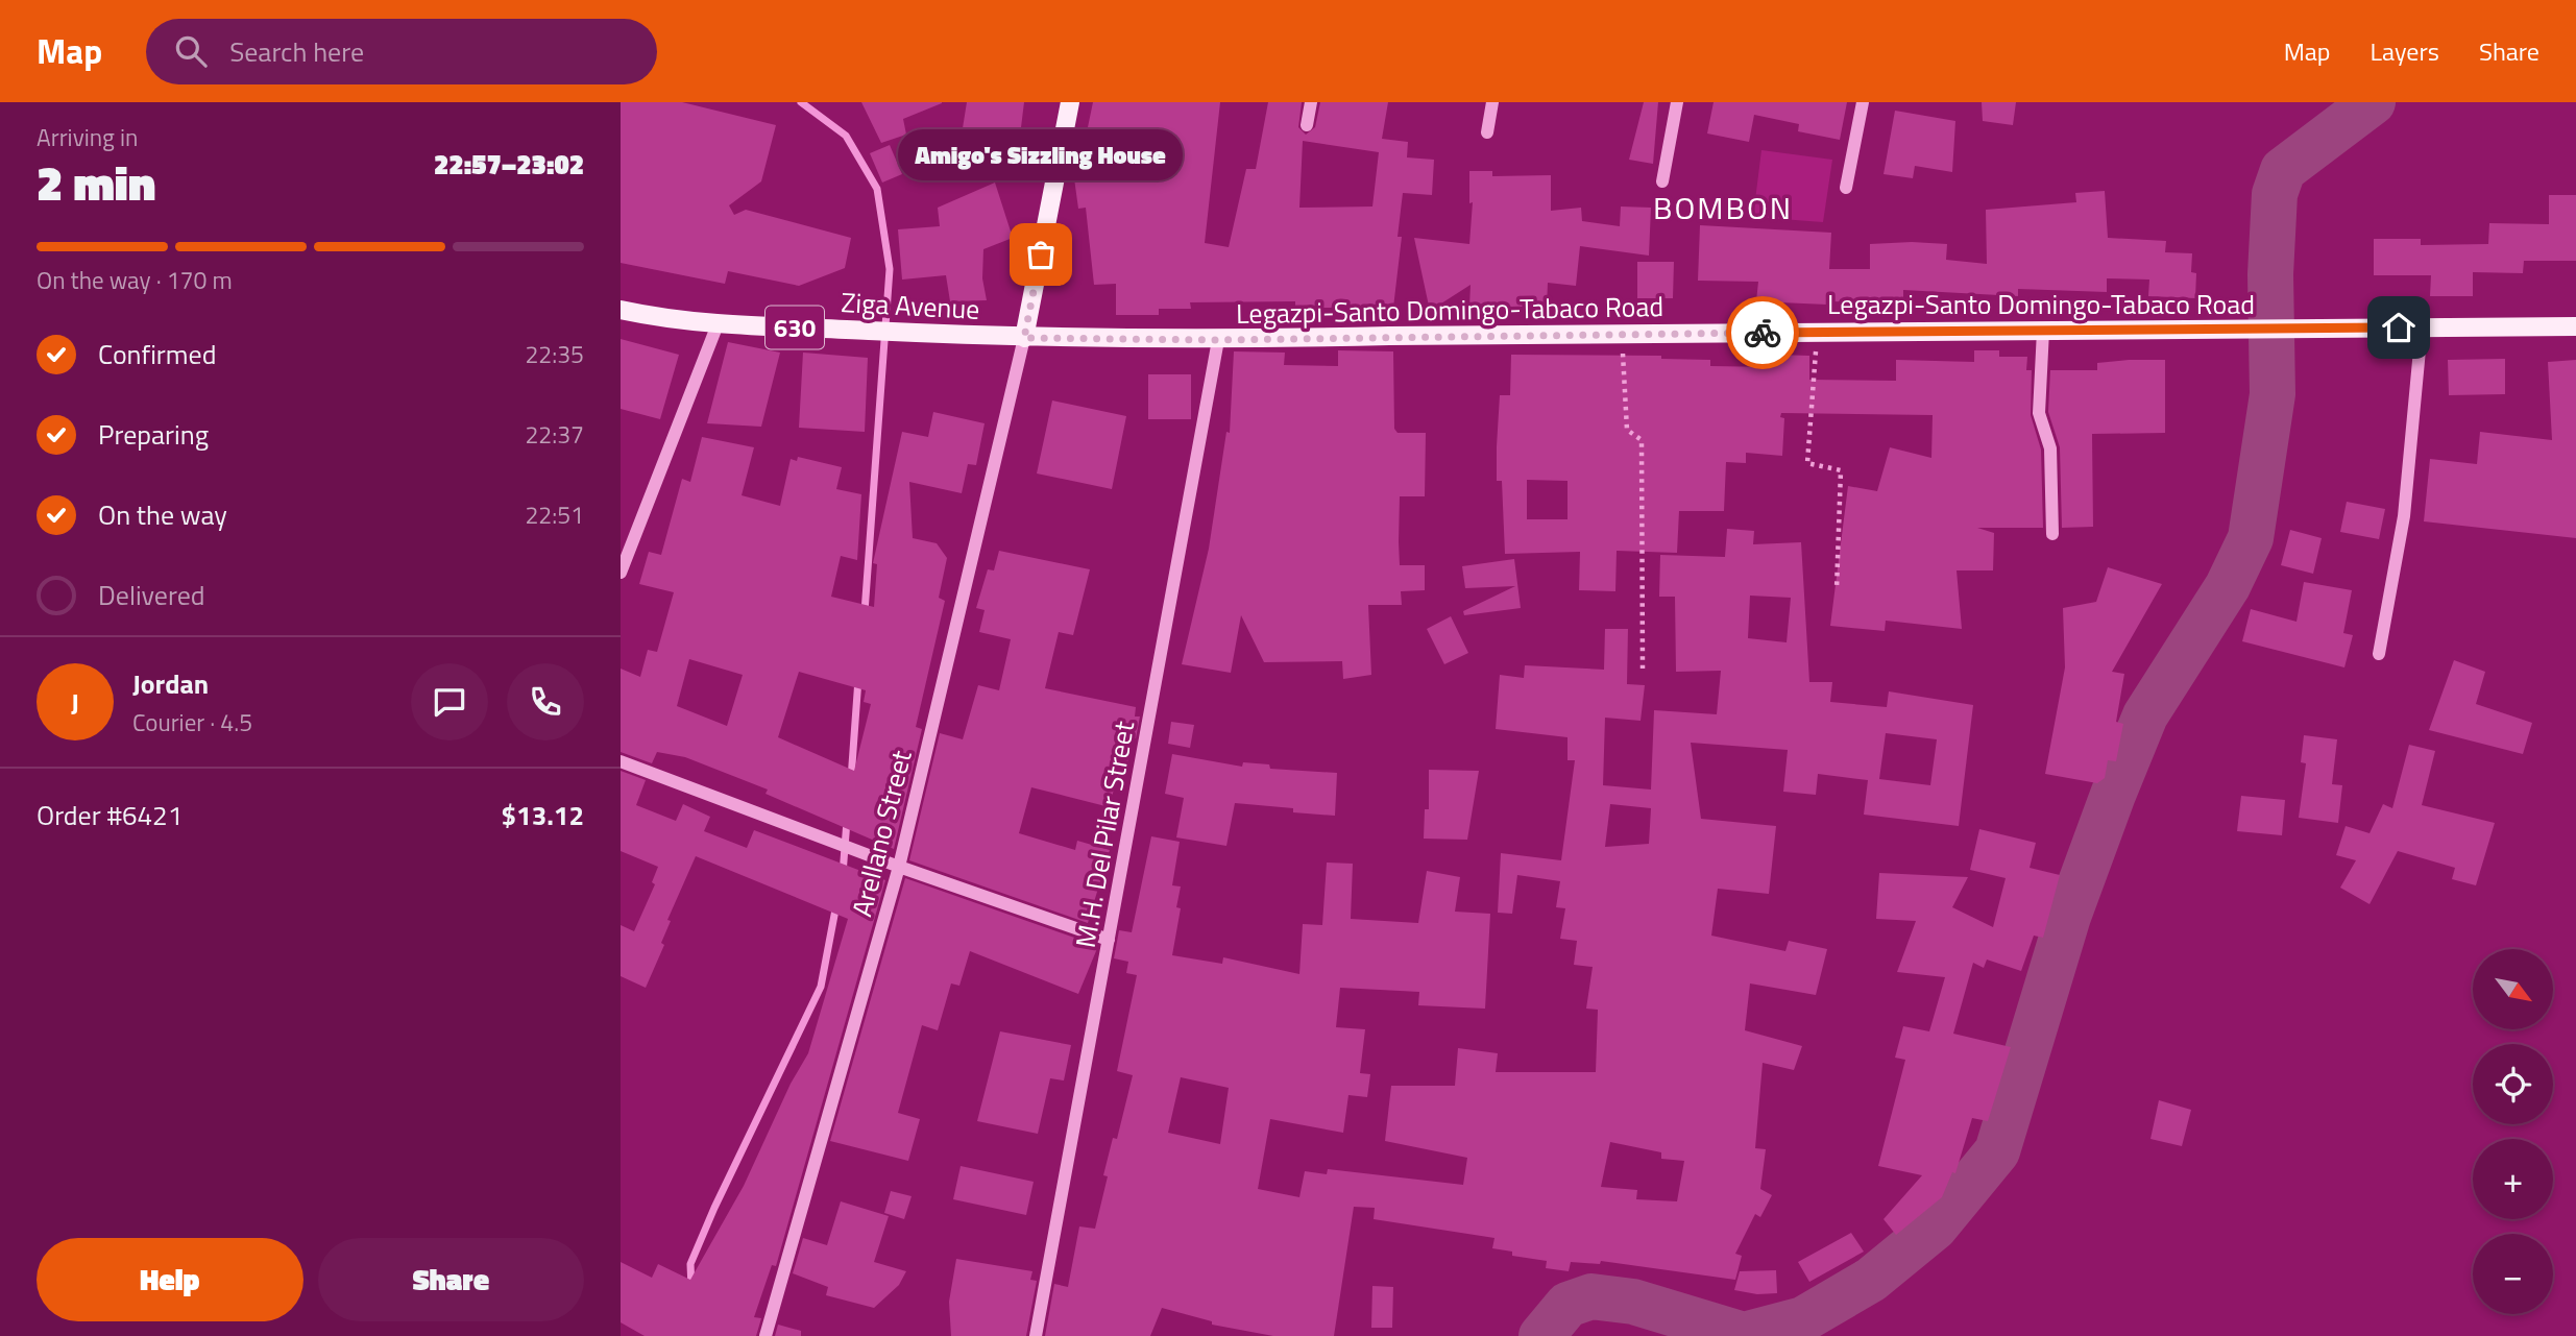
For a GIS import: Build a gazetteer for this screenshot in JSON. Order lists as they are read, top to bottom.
{
  "streets": {
    "main road": ["Legazpi-Santo Domingo-Tabaco Road", "Ziga Avenue", "630"],
    "street": ["Arellano Street", "M.H. Del Pilar Street"]
  },
  "crossings": [
    ["Legazpi-Santo Domingo-Tabaco Road", "Ziga Avenue"],
    ["Legazpi-Santo Domingo-Tabaco Road", "Arellano Street"],
    ["Legazpi-Santo Domingo-Tabaco Road", "M.H. Del Pilar Street"],
    ["Ziga Avenue", "Arellano Street"]
  ],
  "districts": ["BOMBON"],
  "places": ["Amigo's Sizzling House"],
  "north": "bottom right",
  "page": {
    "header": "Map",
    "search": "Search here",
    "nav": ["Map", "Layers", "Share"],
    "heading": ["2 min", "Arriving in", "22:57–23:02"],
    "panel": [
      "Jordan",
      "Courier · 4.5",
      "Order #6421",
      "$13.12"
    ],
    "bubble": "Amigo's Sizzling House",
    "bar": "On the way · 170 m",
    "list": [
      ["Confirmed", "22:35"],
      ["Preparing", "22:37"],
      ["On the way", "22:51"],
      "Delivered"
    ],
    "round": "J",
    "map_buttons": ["+", "−"],
    "buttons": ["Help", "Share"]
  }
}
